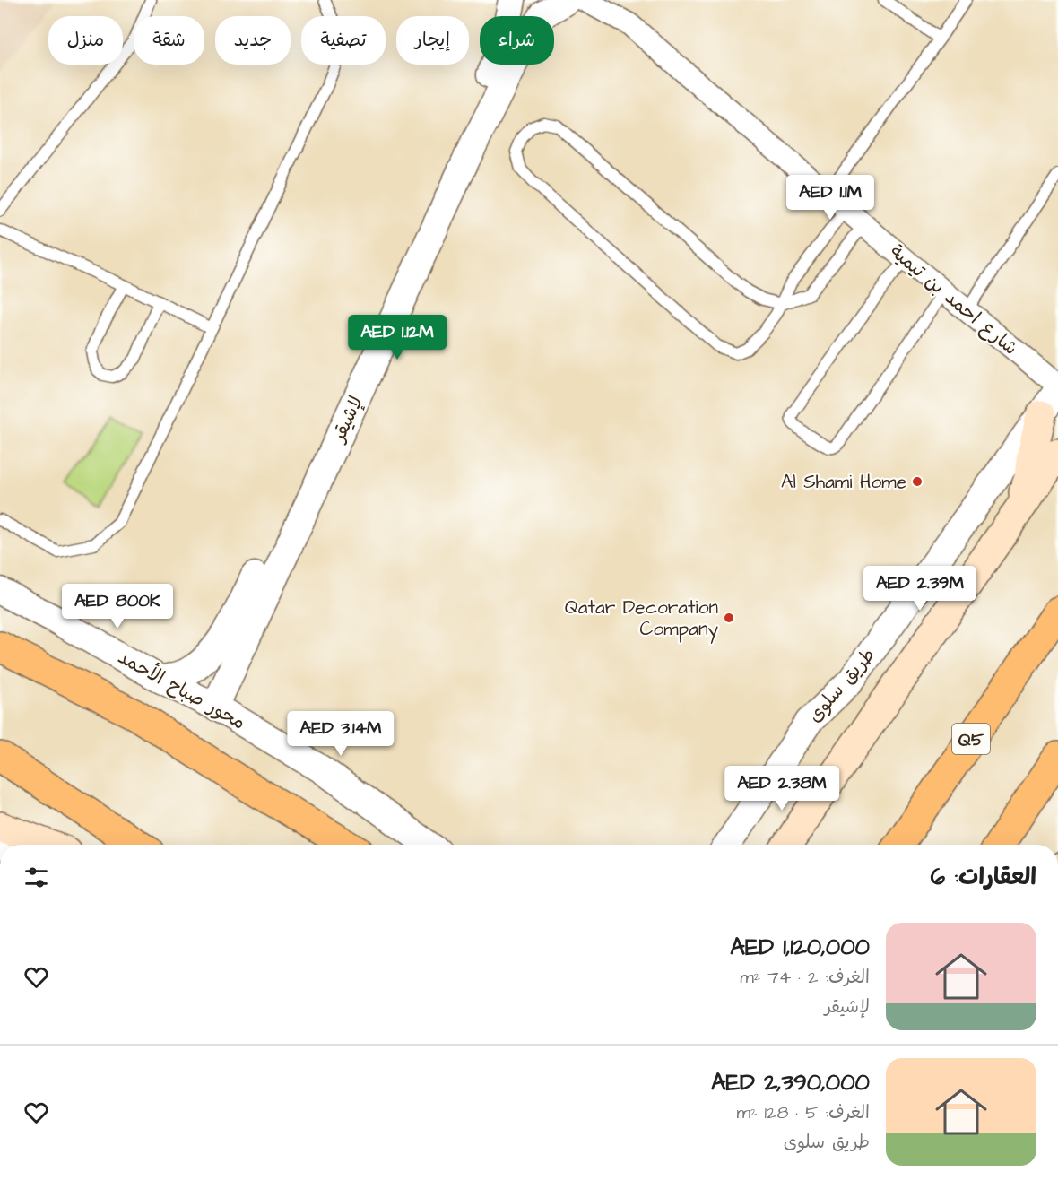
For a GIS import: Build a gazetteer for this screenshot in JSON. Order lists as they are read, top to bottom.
{
  "streets": {
    "highway": ["Q5"],
    "street": [
      "شارع احمد بن تيمية",
      "لإشيقر",
      "طريق سلوى",
      "محور صباح الأحمد"
    ]
  },
  "crossings": [
    ["لإشيقر", "محور صباح الأحمد"]
  ],
  "places": ["Al Shami Home", "Qatar Decoration Company"],
  "page": {
    "chip": [
      "شراء",
      "إيجار",
      "تصفية",
      "جديد",
      "شقة",
      "منزل"
    ],
    "price": [
      "AED 1.1M",
      "AED 1.12M",
      "AED 2.39M",
      "AED 800K",
      "AED 3.14M",
      "AED 2.38M"
    ],
    "heading": "العقارات: 6",
    "list": [
      {
        "name": "AED 1,120,000",
        "note": "الغرف: 2 · 74 m² · لإشيقر"
      },
      {
        "name": "AED 2,390,000",
        "note": "الغرف: 5 · 128 m² · طريق سلوى"
      }
    ]
  }
}
